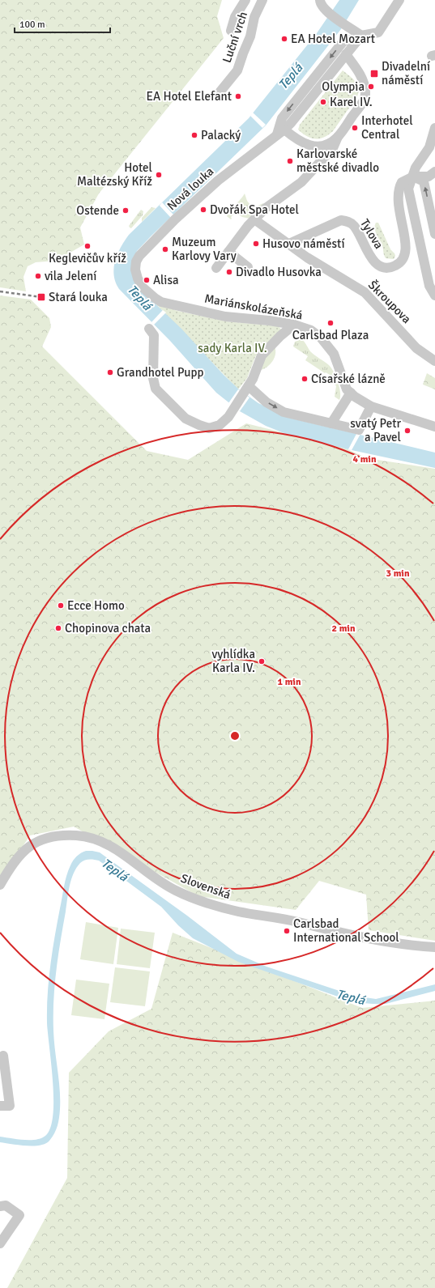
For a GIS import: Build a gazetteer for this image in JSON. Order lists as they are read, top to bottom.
{
  "streets": {
    "street": [
      "Luční vrch",
      "Nová louka",
      "Tylova",
      "Škroupova",
      "Mariánskolázeňská",
      "Slovenská"
    ]
  },
  "crossings": [
    ["Nová louka", "Mariánskolázeňská"],
    ["Tylova", "Škroupova"]
  ],
  "water": ["Teplá"],
  "parks": ["sady Karla IV."],
  "places": {
    "other": [
      "EA Hotel Mozart",
      "Olympia",
      "EA Hotel Elefant",
      "Karel IV.",
      "Interhotel Central",
      "Palacký",
      "Karlovarské městské divadlo",
      "Hotel Maltézský Kříž",
      "Dvořák Spa Hotel",
      "Ostende",
      "Husovo náměstí",
      "Keglevičův kříž",
      "Muzeum Karlovy Vary",
      "Divadlo Husovka",
      "vila Jelení",
      "Alisa",
      "Carlsbad Plaza",
      "Grandhotel Pupp",
      "Císařské lázně",
      "svatý Petr a Pavel",
      "Ecce Homo",
      "Chopinova chata",
      "vyhlídka Karla IV.",
      "Carlsbad International School"
    ],
    "transit": ["Divadelní náměstí", "Stará louka"]
  },
  "scale_bar": "100 m",
  "rings": [
    "4 min",
    "3 min",
    "2 min",
    "1 min"
  ]
}
